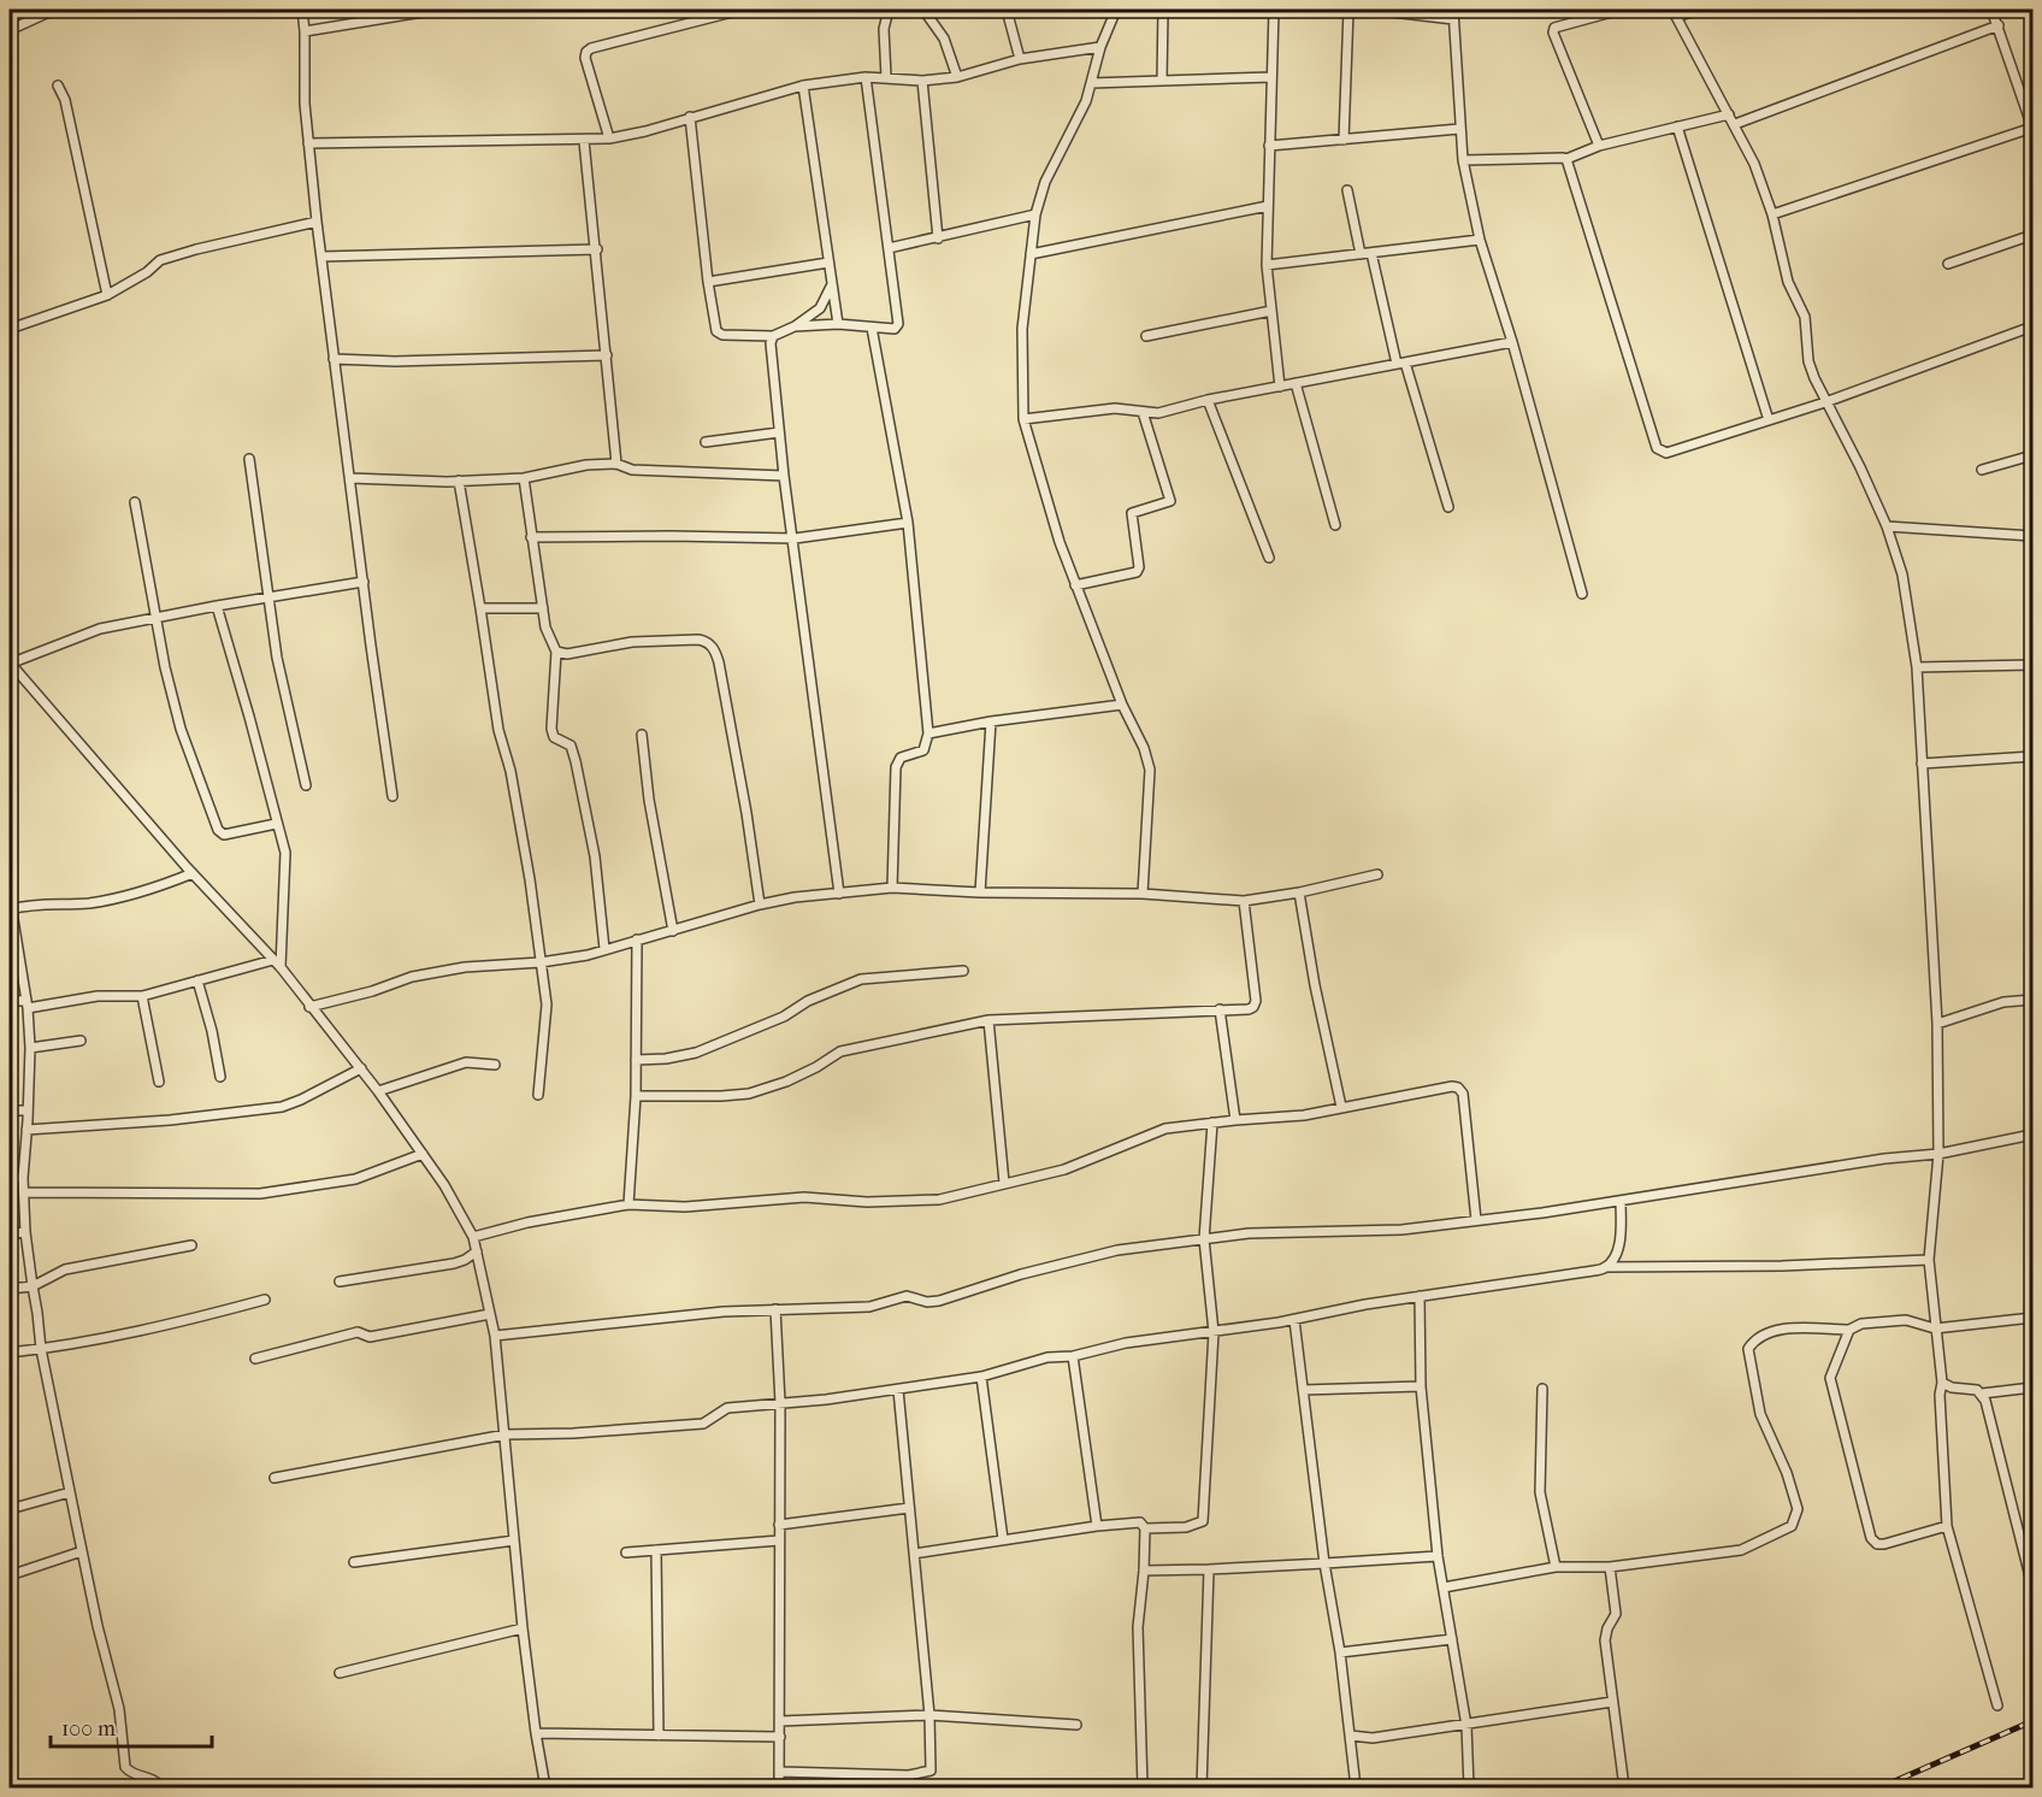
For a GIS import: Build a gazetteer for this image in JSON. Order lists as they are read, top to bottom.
{
  "scale_bar": "100 m"
}
